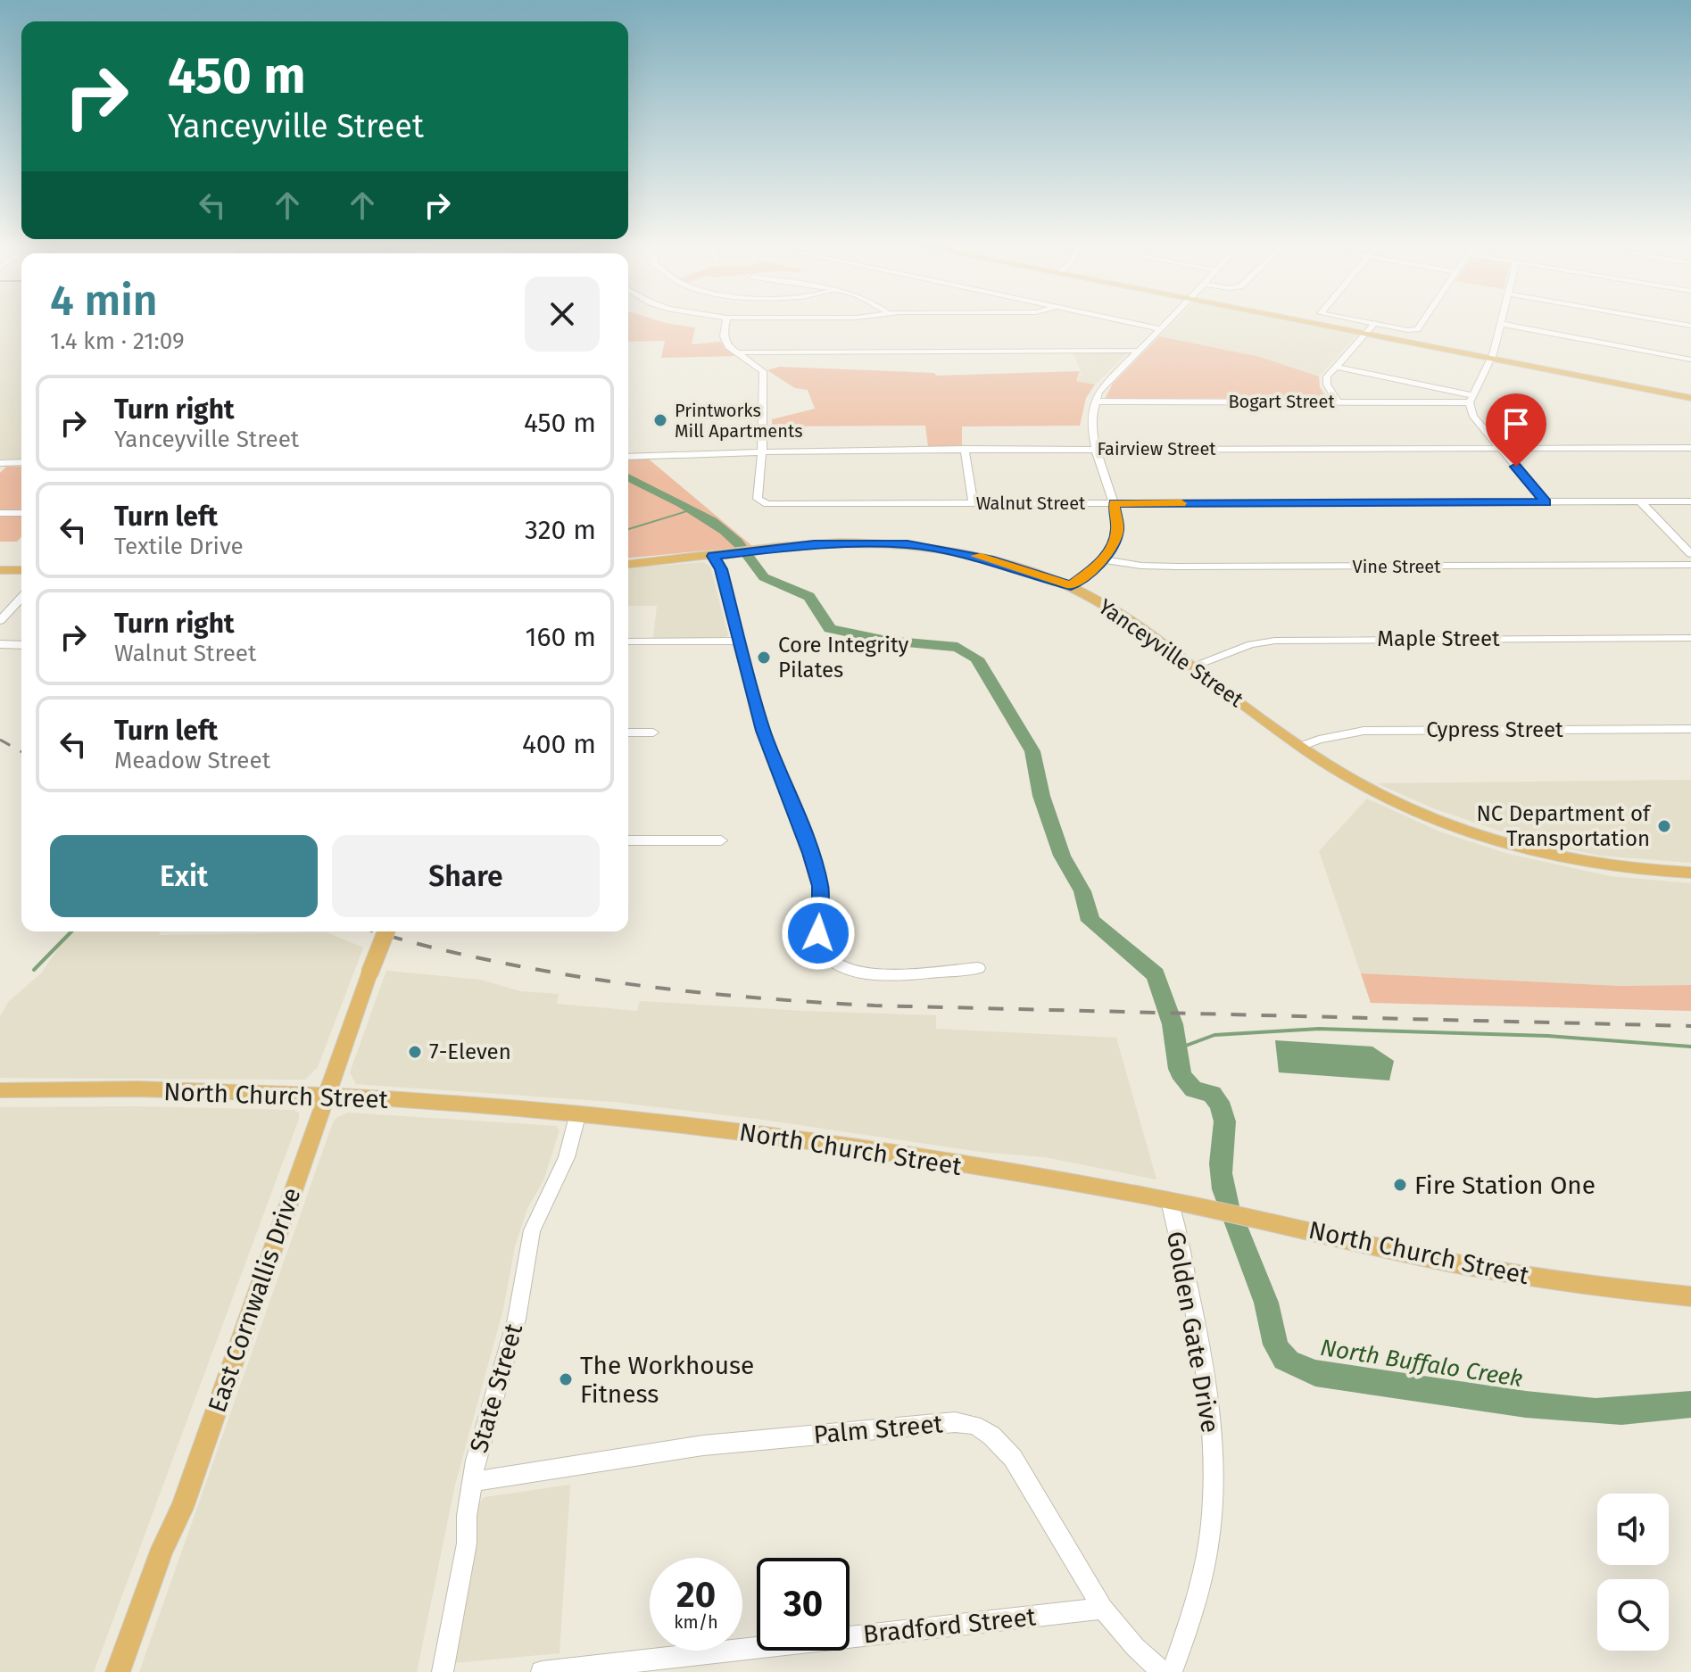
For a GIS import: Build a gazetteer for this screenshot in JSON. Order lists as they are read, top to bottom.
{
  "streets": {
    "main road": ["Yanceyville Street", "North Church Street", "East Cornwallis Drive"],
    "street": [
      "Bogart Street",
      "Fairview Street",
      "Walnut Street",
      "Vine Street",
      "Maple Street",
      "Cypress Street",
      "Golden Gate Drive",
      "State Street",
      "Palm Street",
      "Bradford Street"
    ]
  },
  "crossings": [
    ["Fairview Street", "Walnut Street"],
    ["Maple Street", "Yanceyville Street"],
    ["Yanceyville Street", "Cypress Street"],
    ["North Church Street", "East Cornwallis Drive"],
    ["North Church Street", "Golden Gate Drive"],
    ["North Church Street", "State Street"],
    ["State Street", "Palm Street"],
    ["Palm Street", "Bradford Street"]
  ],
  "water": ["North Buffalo Creek"],
  "places": [
    "Printworks Mill Apartments",
    "Core Integrity Pilates",
    "NC Department of Transportation",
    "7-Eleven",
    "Fire Station One",
    "The Workhouse Fitness"
  ],
  "page": {
    "turn": ["450 m", "Yanceyville Street"],
    "heading": ["4 min", "1.4 km · 21:09"],
    "list": [
      {
        "name": "Turn right",
        "note": "Yanceyville Street",
        "value": "450 m"
      },
      {
        "name": "Turn left",
        "note": "Textile Drive",
        "value": "320 m"
      },
      {
        "name": "Turn right",
        "note": "Walnut Street",
        "value": "160 m"
      },
      {
        "name": "Turn left",
        "note": "Meadow Street",
        "value": "400 m"
      }
    ],
    "buttons": ["Exit", "Share"],
    "speed": "20 km/h",
    "limit": "30"
  }
}
